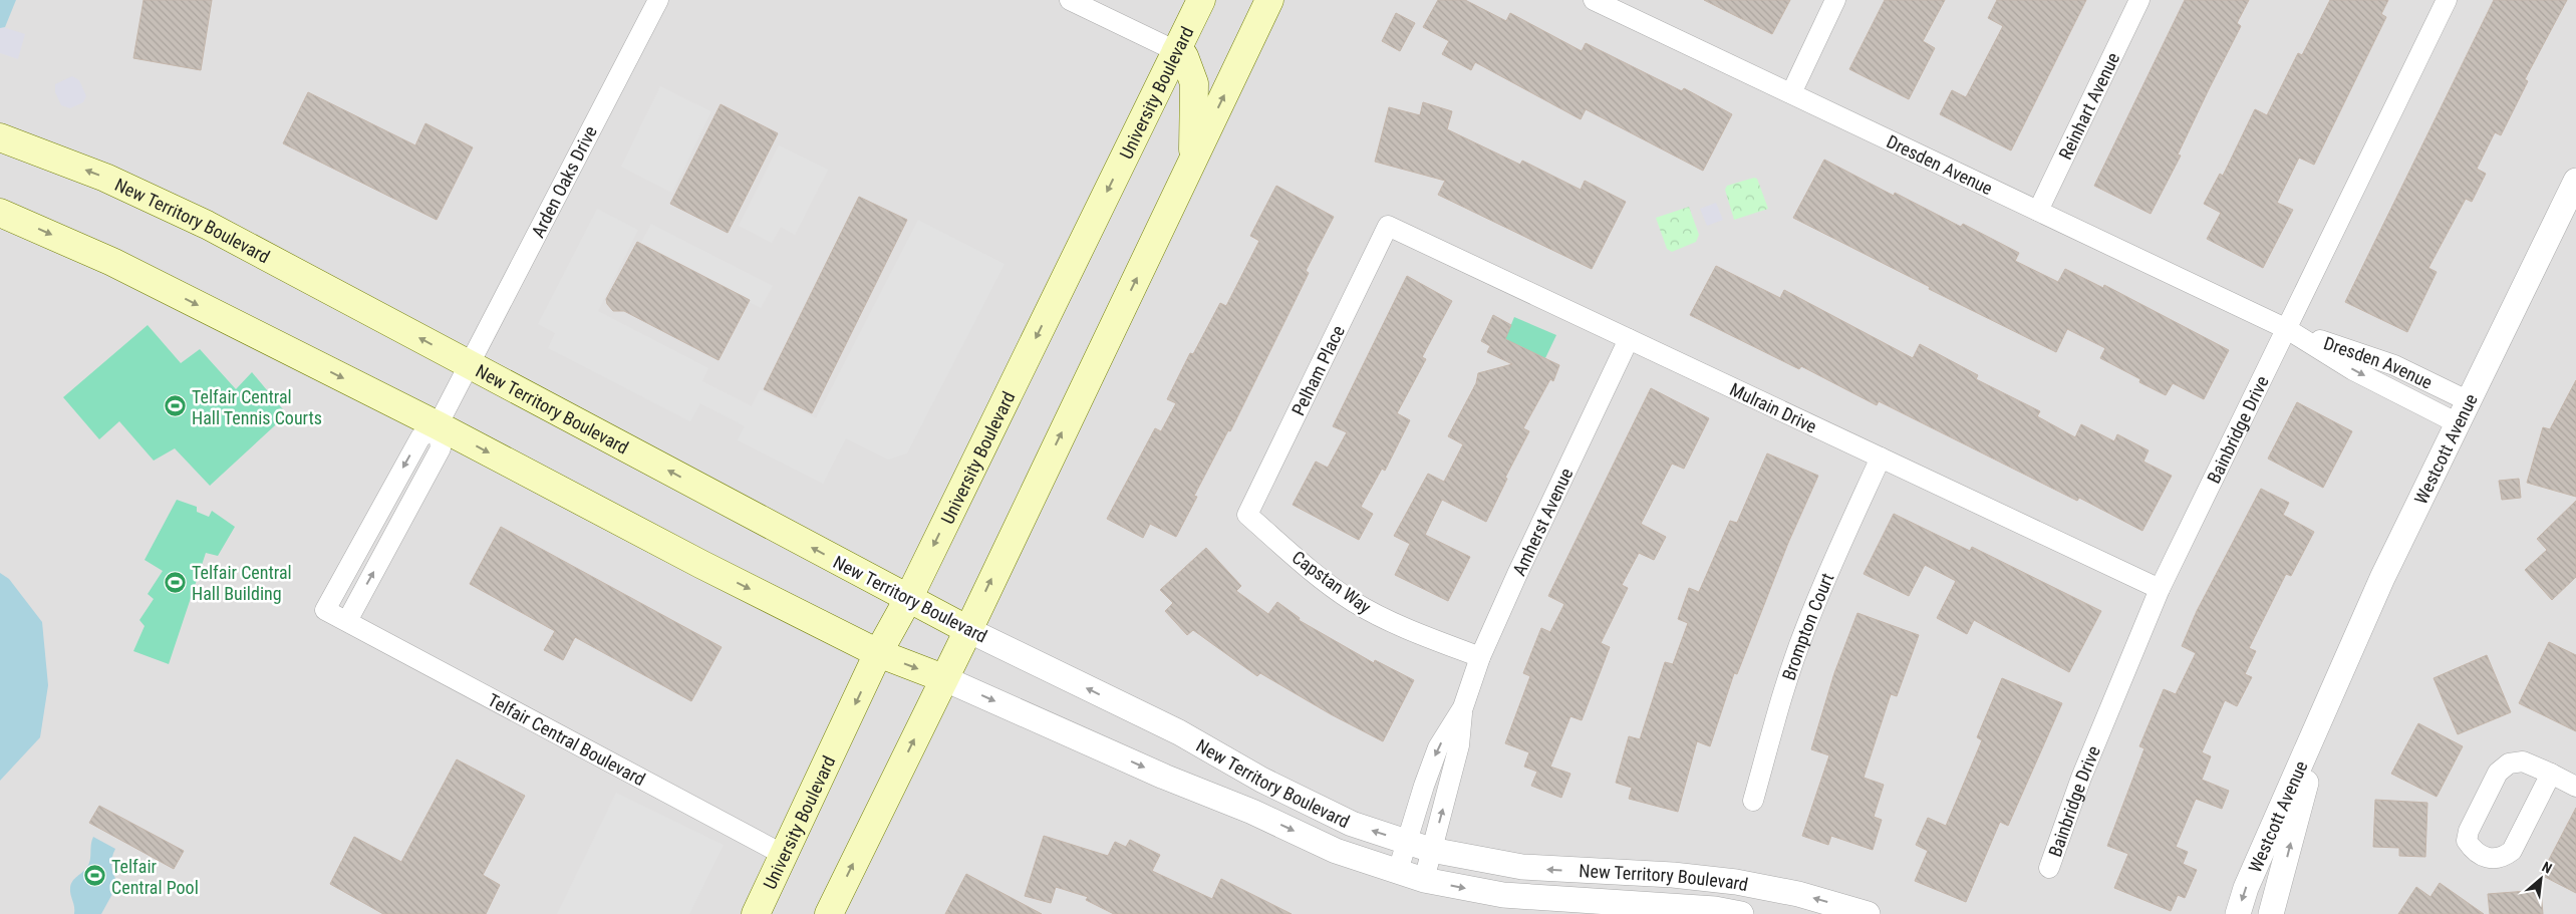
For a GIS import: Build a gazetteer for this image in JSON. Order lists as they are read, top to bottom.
{
  "streets": {
    "main road": ["University Boulevard", "New Territory Boulevard"],
    "street": [
      "Reinhart Avenue",
      "Dresden Avenue",
      "Arden Oaks Drive",
      "Pelham Place",
      "Mulrain Drive",
      "Bainbridge Drive",
      "Westcott Avenue",
      "Amherst Avenue",
      "Capstan Way",
      "Brompton Court",
      "Telfair Central Boulevard"
    ]
  },
  "crossings": [
    ["University Boulevard", "New Territory Boulevard"],
    ["University Boulevard", "Telfair Central Boulevard"],
    ["Reinhart Avenue", "Dresden Avenue"],
    ["Dresden Avenue", "Bainbridge Drive"],
    ["Dresden Avenue", "Westcott Avenue"],
    ["Arden Oaks Drive", "New Territory Boulevard"],
    ["Arden Oaks Drive", "Telfair Central Boulevard"],
    ["New Territory Boulevard", "Amherst Avenue"],
    ["New Territory Boulevard", "Telfair Central Boulevard"],
    ["Pelham Place", "Mulrain Drive"],
    ["Pelham Place", "Capstan Way"],
    ["Mulrain Drive", "Bainbridge Drive"],
    ["Mulrain Drive", "Amherst Avenue"],
    ["Mulrain Drive", "Brompton Court"],
    ["Amherst Avenue", "Capstan Way"]
  ],
  "places": {
    "sports": ["Telfair Central Hall Tennis Courts", "Telfair Central Hall Building", "Telfair Central Pool"]
  },
  "north": "top right"
}
